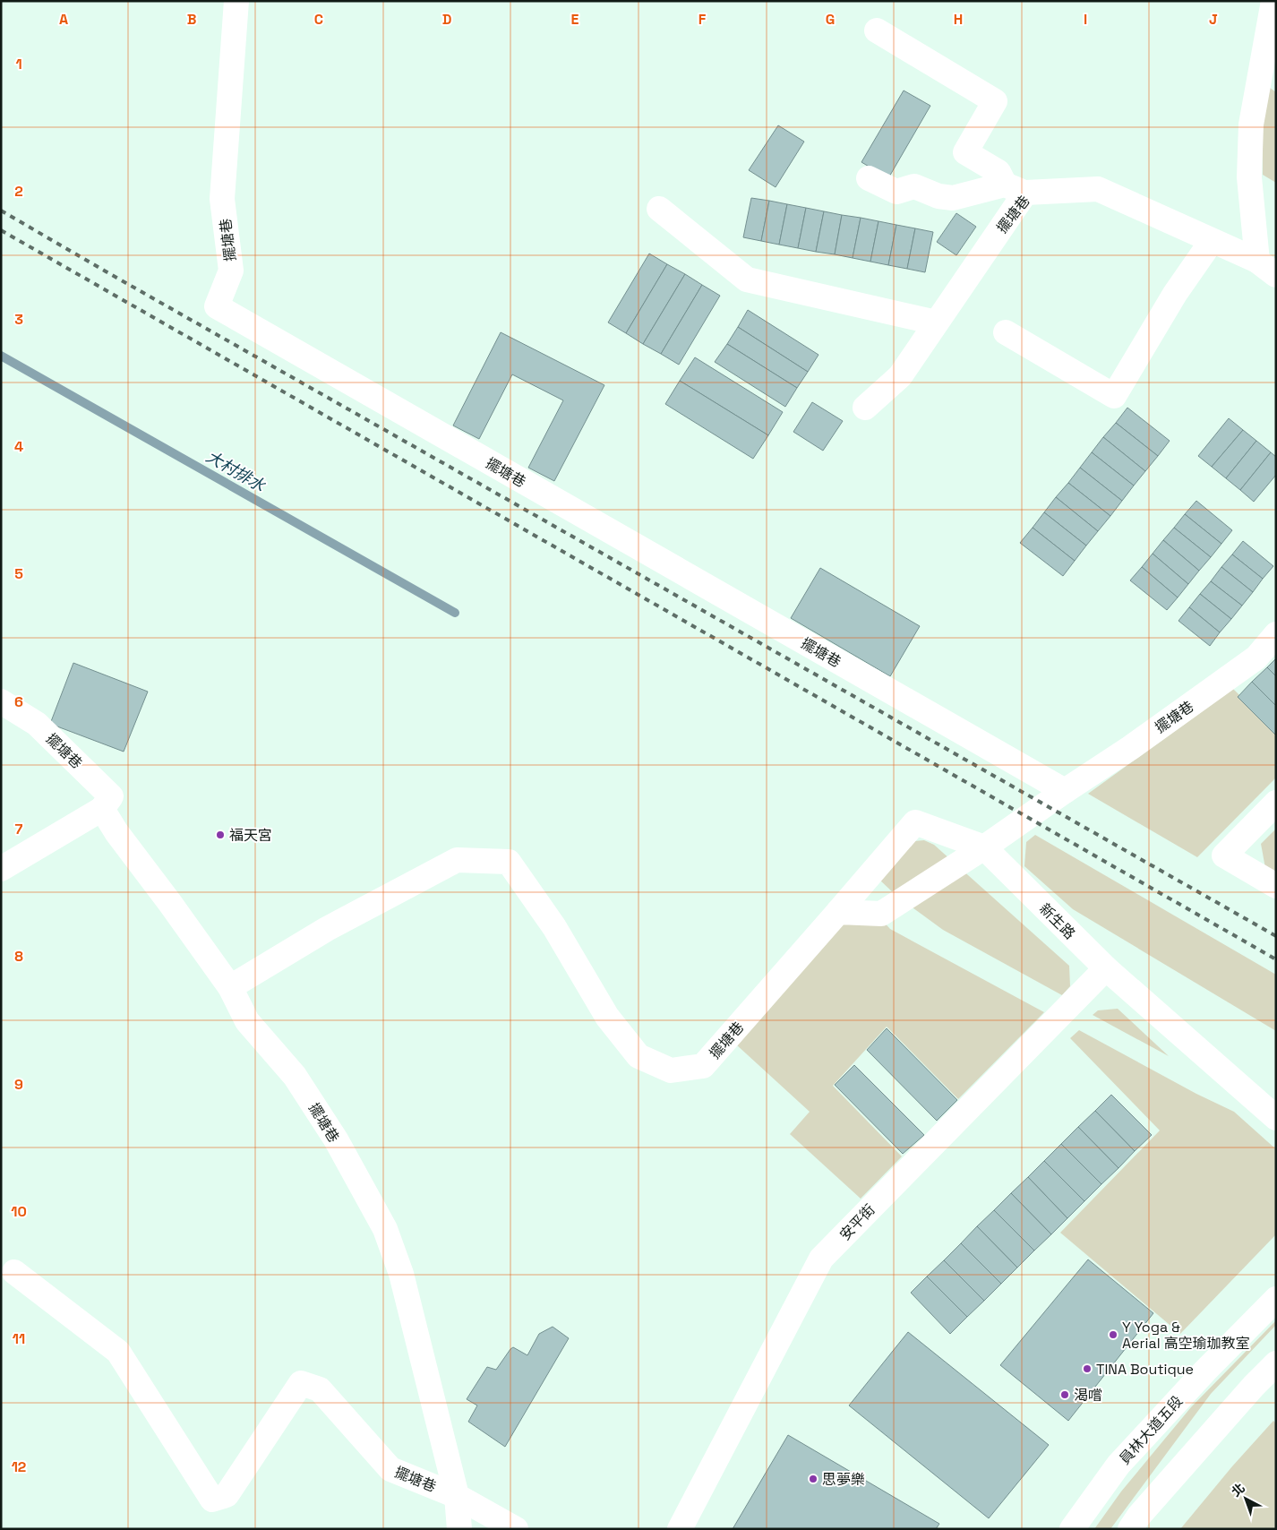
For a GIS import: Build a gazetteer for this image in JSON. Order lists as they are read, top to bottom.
{
  "streets": {
    "street": [
      "擺塘巷",
      "新生路",
      "安平街",
      "員林大道五段"
    ]
  },
  "crossings": [
    ["擺塘巷", "新生路"],
    ["新生路", "安平街"]
  ],
  "water": ["大村排水"],
  "places": [
    "福天宮",
    "Y Yoga & Aerial 高空瑜珈教室",
    "TINA Boutique",
    "渴嚐",
    "思夢樂"
  ],
  "north": "top left",
  "grid": {
    "columns": [
      "A",
      "B",
      "C",
      "D",
      "E",
      "F",
      "G",
      "H",
      "I",
      "J"
    ],
    "rows": [
      "1",
      "2",
      "3",
      "4",
      "5",
      "6",
      "7",
      "8",
      "9",
      "10",
      "11",
      "12"
    ]
  }
}
